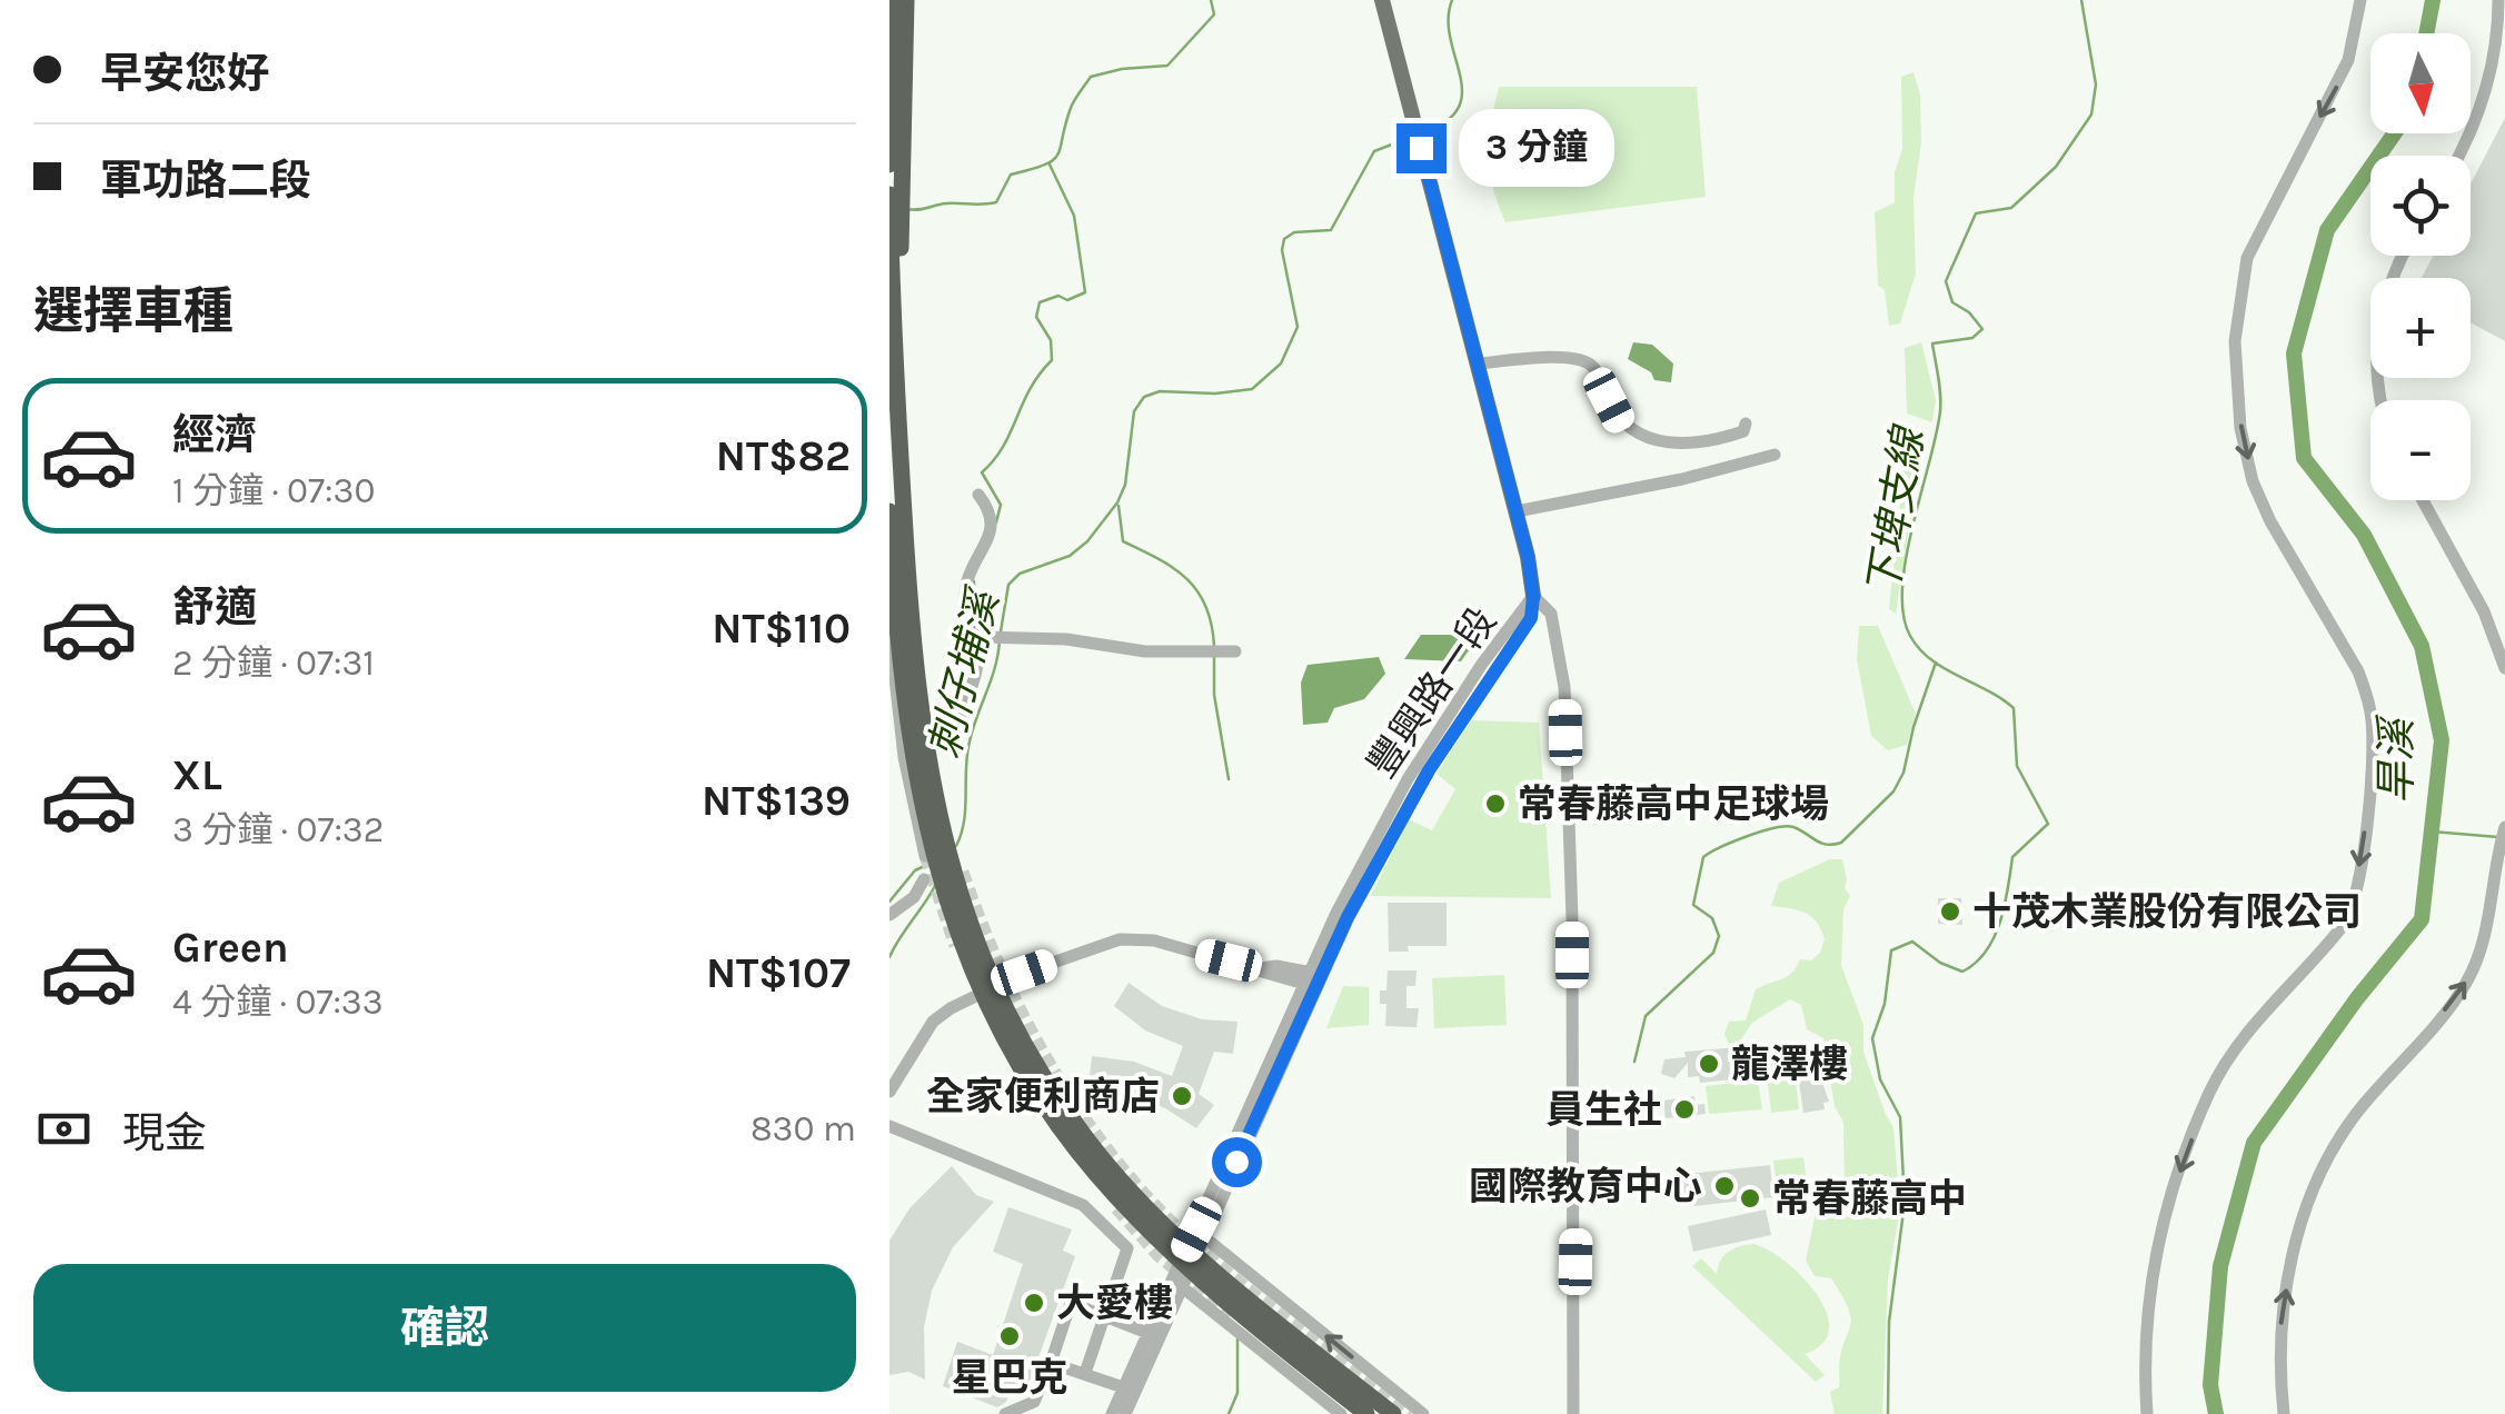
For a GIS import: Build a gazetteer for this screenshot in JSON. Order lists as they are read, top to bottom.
{
  "streets": {
    "street": ["豐興路一段"]
  },
  "water": ["下埤支線", "刺仔埔溪", "旱溪"],
  "places": [
    "常春藤高中足球場",
    "十茂木業股份有限公司",
    "龍澤樓",
    "全家便利商店",
    "員生社",
    "國際教育中心",
    "常春藤高中",
    "大愛樓",
    "星巴克"
  ],
  "north": "bottom",
  "page": {
    "banner": ["早安您好", "軍功路二段"],
    "map_buttons": ["+", "−"],
    "bubble": "3 分鐘",
    "heading": "選擇車種",
    "list": [
      {
        "name": "經濟",
        "note": "1 分鐘 · 07:30",
        "value": "NT$82"
      },
      {
        "name": "舒適",
        "note": "2 分鐘 · 07:31",
        "value": "NT$110"
      },
      {
        "name": "XL",
        "note": "3 分鐘 · 07:32",
        "value": "NT$139"
      },
      {
        "name": "Green",
        "note": "4 分鐘 · 07:33",
        "value": "NT$107"
      }
    ],
    "pay": ["現金", "830 m"],
    "buttons": "確認"
  }
}
